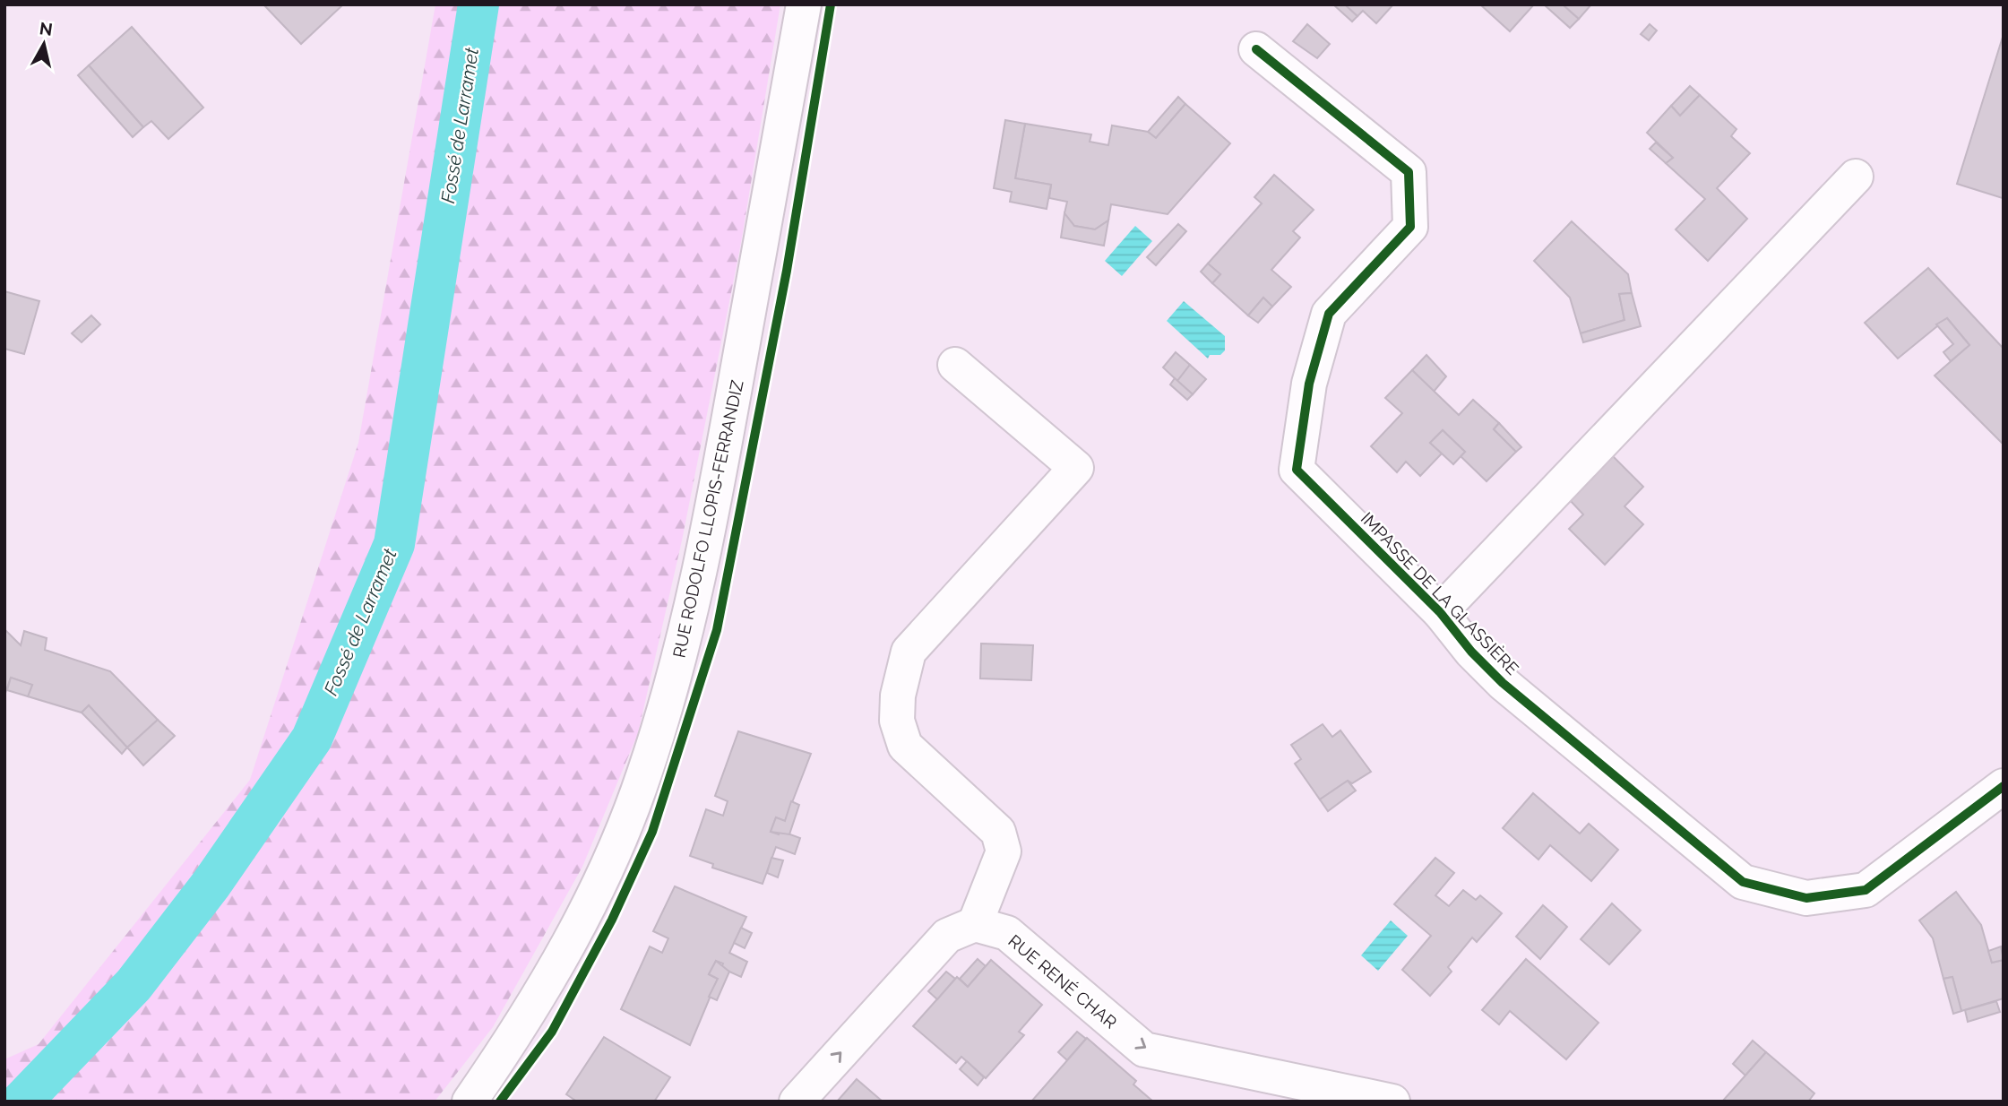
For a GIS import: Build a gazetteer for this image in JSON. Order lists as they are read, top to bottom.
{
  "streets": {
    "street": ["RUE RODOLFO LLOPIS-FERRANDIZ", "IMPASSE DE LA GLASSIÈRE", "RUE RENÉ CHAR"]
  },
  "one_way": ["RUE RENÉ CHAR"],
  "water": ["Fossé de Larramet"],
  "north": "top"
}
